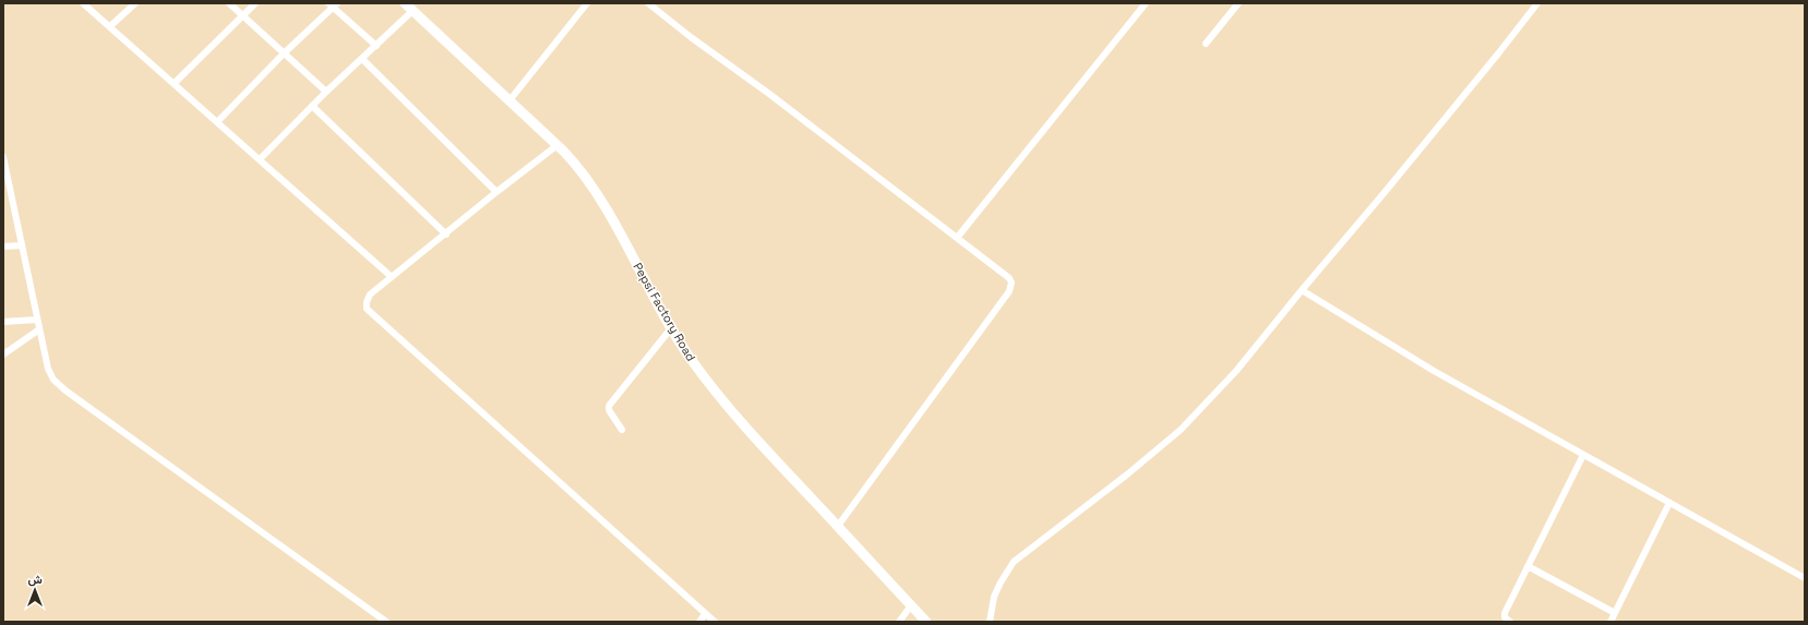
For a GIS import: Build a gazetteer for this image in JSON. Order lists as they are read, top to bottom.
{
  "streets": {
    "main road": ["Pepsi Factory Road"]
  },
  "north": "top"
}
